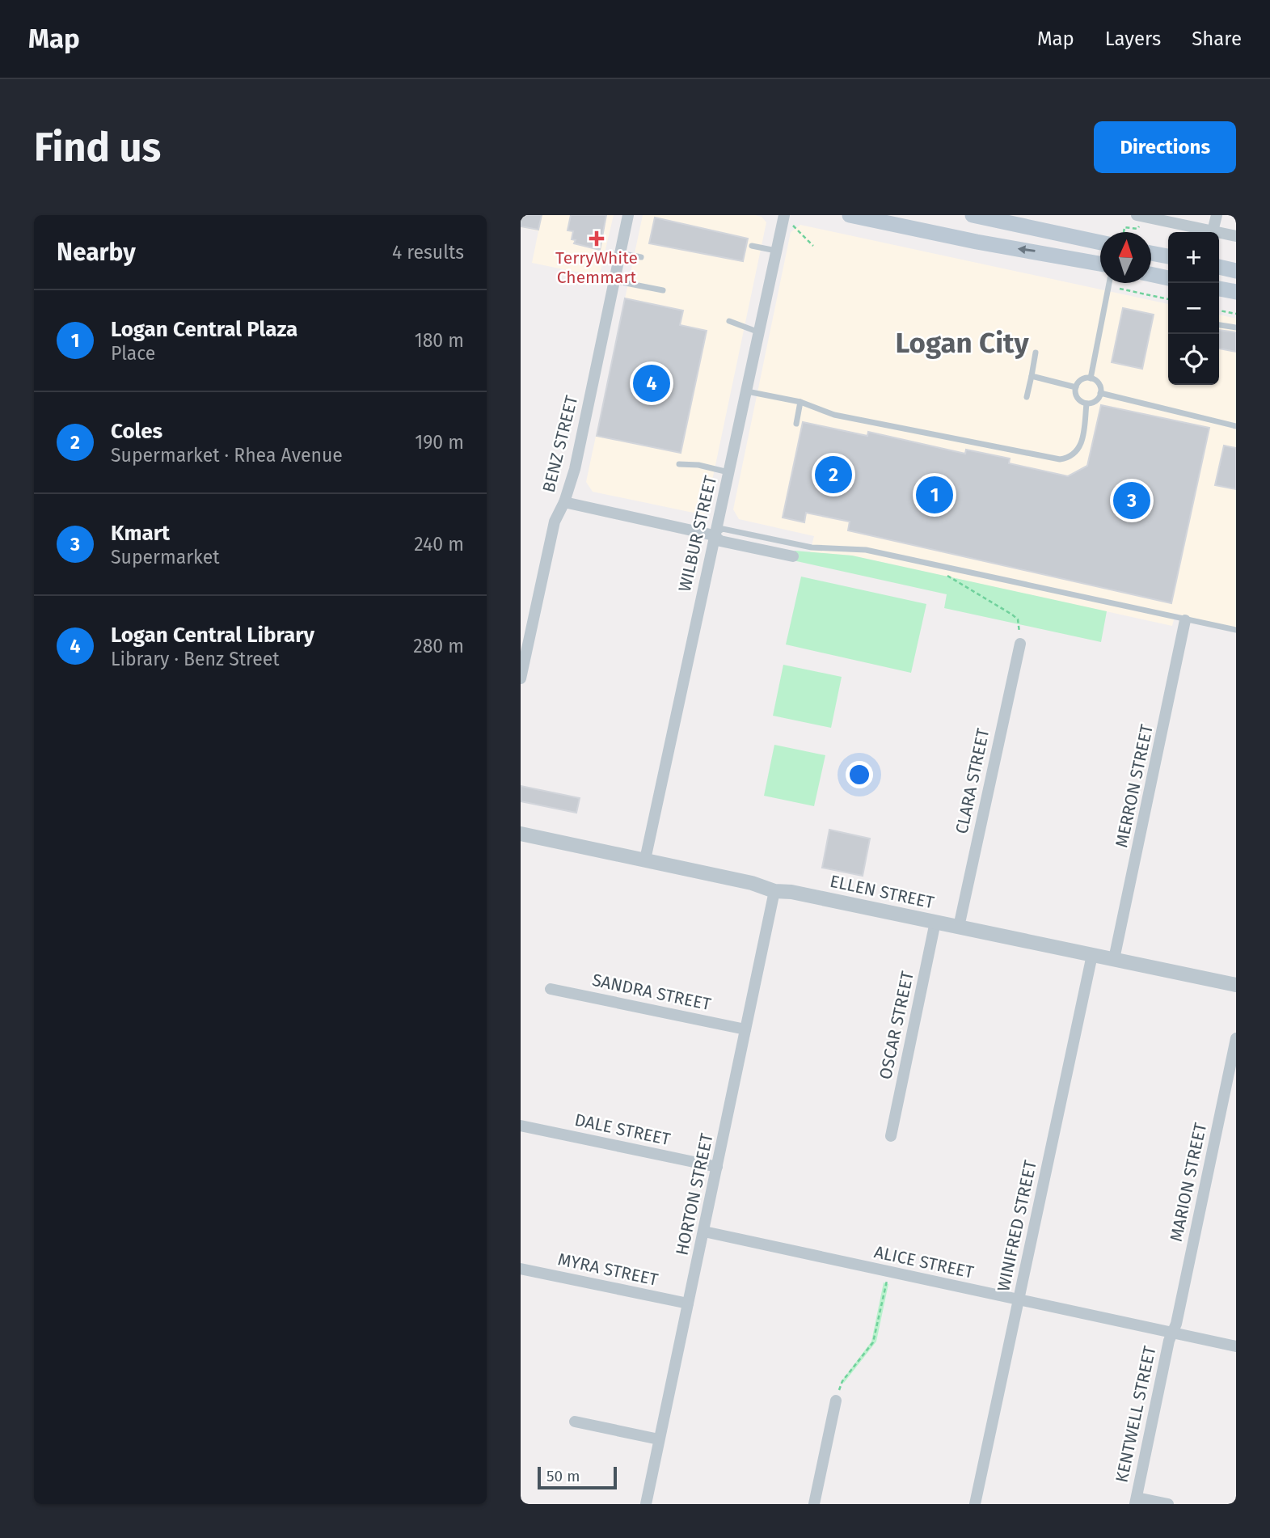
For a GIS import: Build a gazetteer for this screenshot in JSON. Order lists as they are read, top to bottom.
{
  "streets": {
    "street": [
      "BENZ STREET",
      "WILBUR STREET",
      "CLARA STREET",
      "MERRON STREET",
      "ELLEN STREET",
      "SANDRA STREET",
      "OSCAR STREET",
      "DALE STREET",
      "MARION STREET",
      "HORTON STREET",
      "WINIFRED STREET",
      "ALICE STREET",
      "MYRA STREET",
      "KENTWELL STREET"
    ]
  },
  "crossings": [
    ["WILBUR STREET", "ELLEN STREET"],
    ["CLARA STREET", "ELLEN STREET"],
    ["MERRON STREET", "ELLEN STREET"],
    ["ELLEN STREET", "OSCAR STREET"],
    ["ELLEN STREET", "HORTON STREET"],
    ["ELLEN STREET", "WINIFRED STREET"],
    ["SANDRA STREET", "HORTON STREET"],
    ["DALE STREET", "HORTON STREET"],
    ["MARION STREET", "ALICE STREET"],
    ["MARION STREET", "KENTWELL STREET"],
    ["HORTON STREET", "ALICE STREET"],
    ["HORTON STREET", "MYRA STREET"],
    ["WINIFRED STREET", "ALICE STREET"],
    ["ALICE STREET", "KENTWELL STREET"]
  ],
  "districts": ["Logan City"],
  "places": {
    "health": ["TerryWhite Chemmart"]
  },
  "scale_bar": "50 m",
  "north": "top",
  "page": {
    "header": "Map",
    "nav": ["Map", "Layers", "Share"],
    "buttons": "Directions",
    "title": "Find us",
    "heading": ["Nearby", "4 results"],
    "map_buttons": ["+", "−"],
    "list": [
      {
        "mark": "1",
        "name": "Logan Central Plaza",
        "note": "Place",
        "value": "180 m"
      },
      {
        "mark": "2",
        "name": "Coles",
        "note": "Supermarket · Rhea Avenue",
        "value": "190 m"
      },
      {
        "mark": "3",
        "name": "Kmart",
        "note": "Supermarket",
        "value": "240 m"
      },
      {
        "mark": "4",
        "name": "Logan Central Library",
        "note": "Library · Benz Street",
        "value": "280 m"
      }
    ],
    "pins": [
      "4",
      "2",
      "1",
      "3"
    ],
    "scale": "50 m"
  }
}
